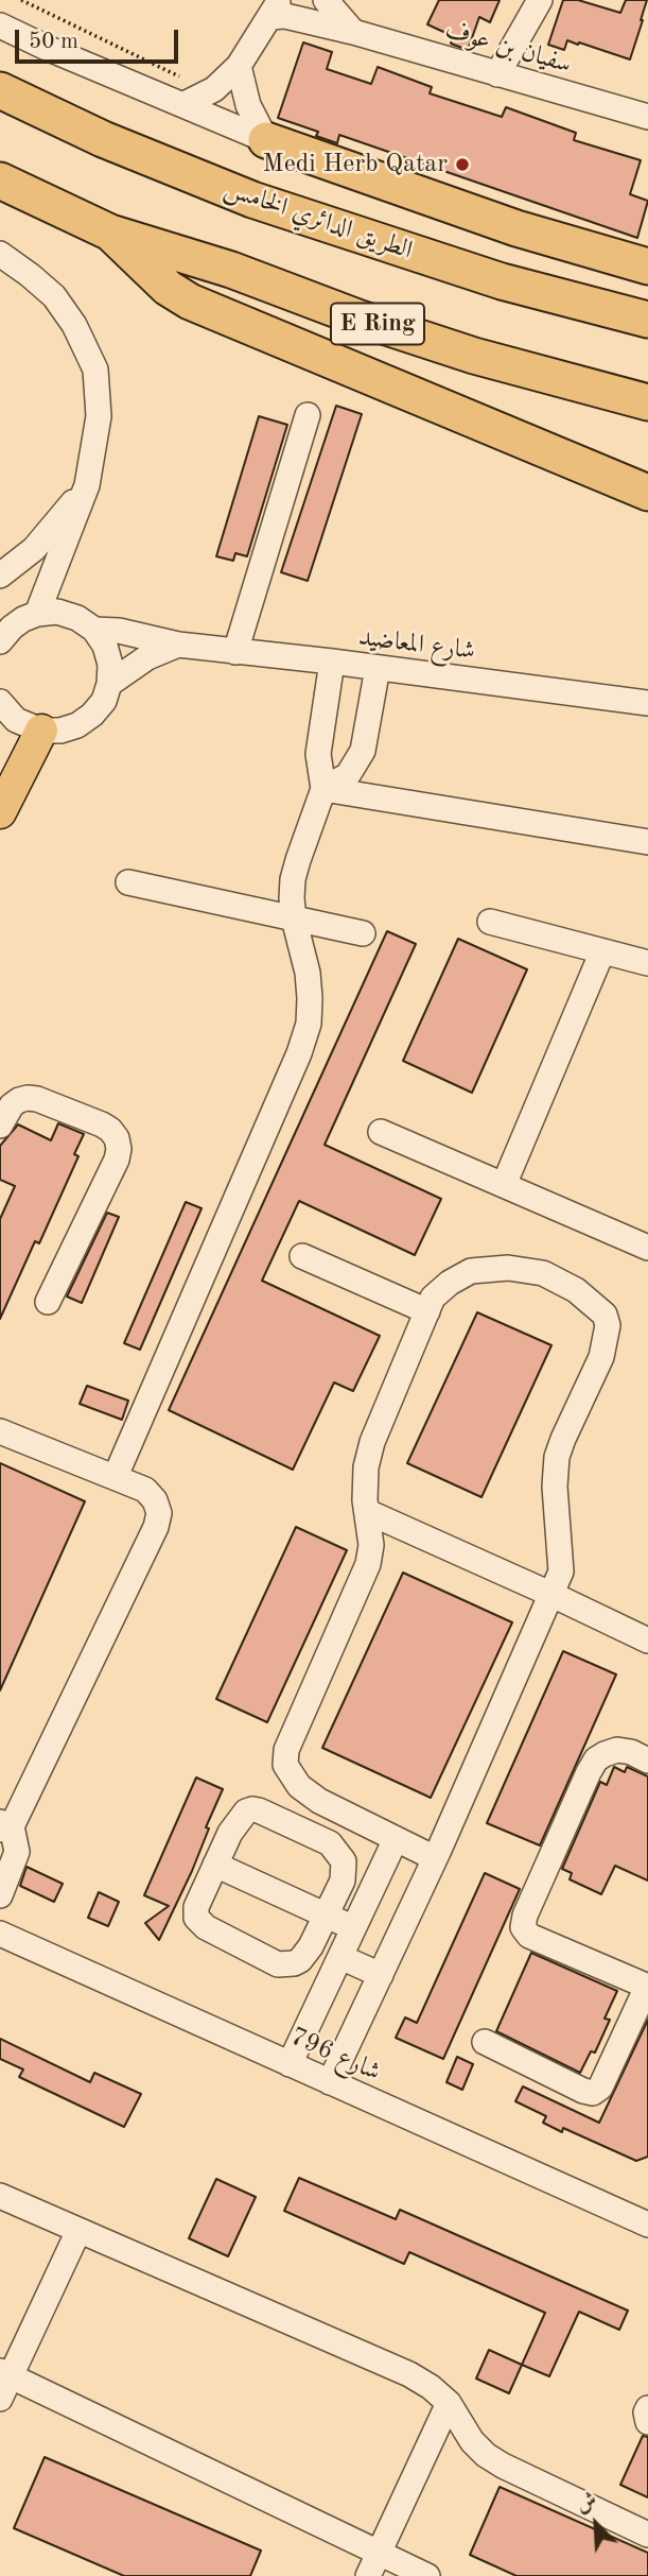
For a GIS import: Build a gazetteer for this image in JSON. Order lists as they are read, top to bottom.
{
  "streets": {
    "highway": ["الطريق الدائري الخامس", "E Ring"],
    "street": ["سفيان بن عوف", "شارع المعاضيد", "شارع 796"]
  },
  "places": ["Medi Herb Qatar"],
  "scale_bar": "50 m",
  "north": "top left"
}
